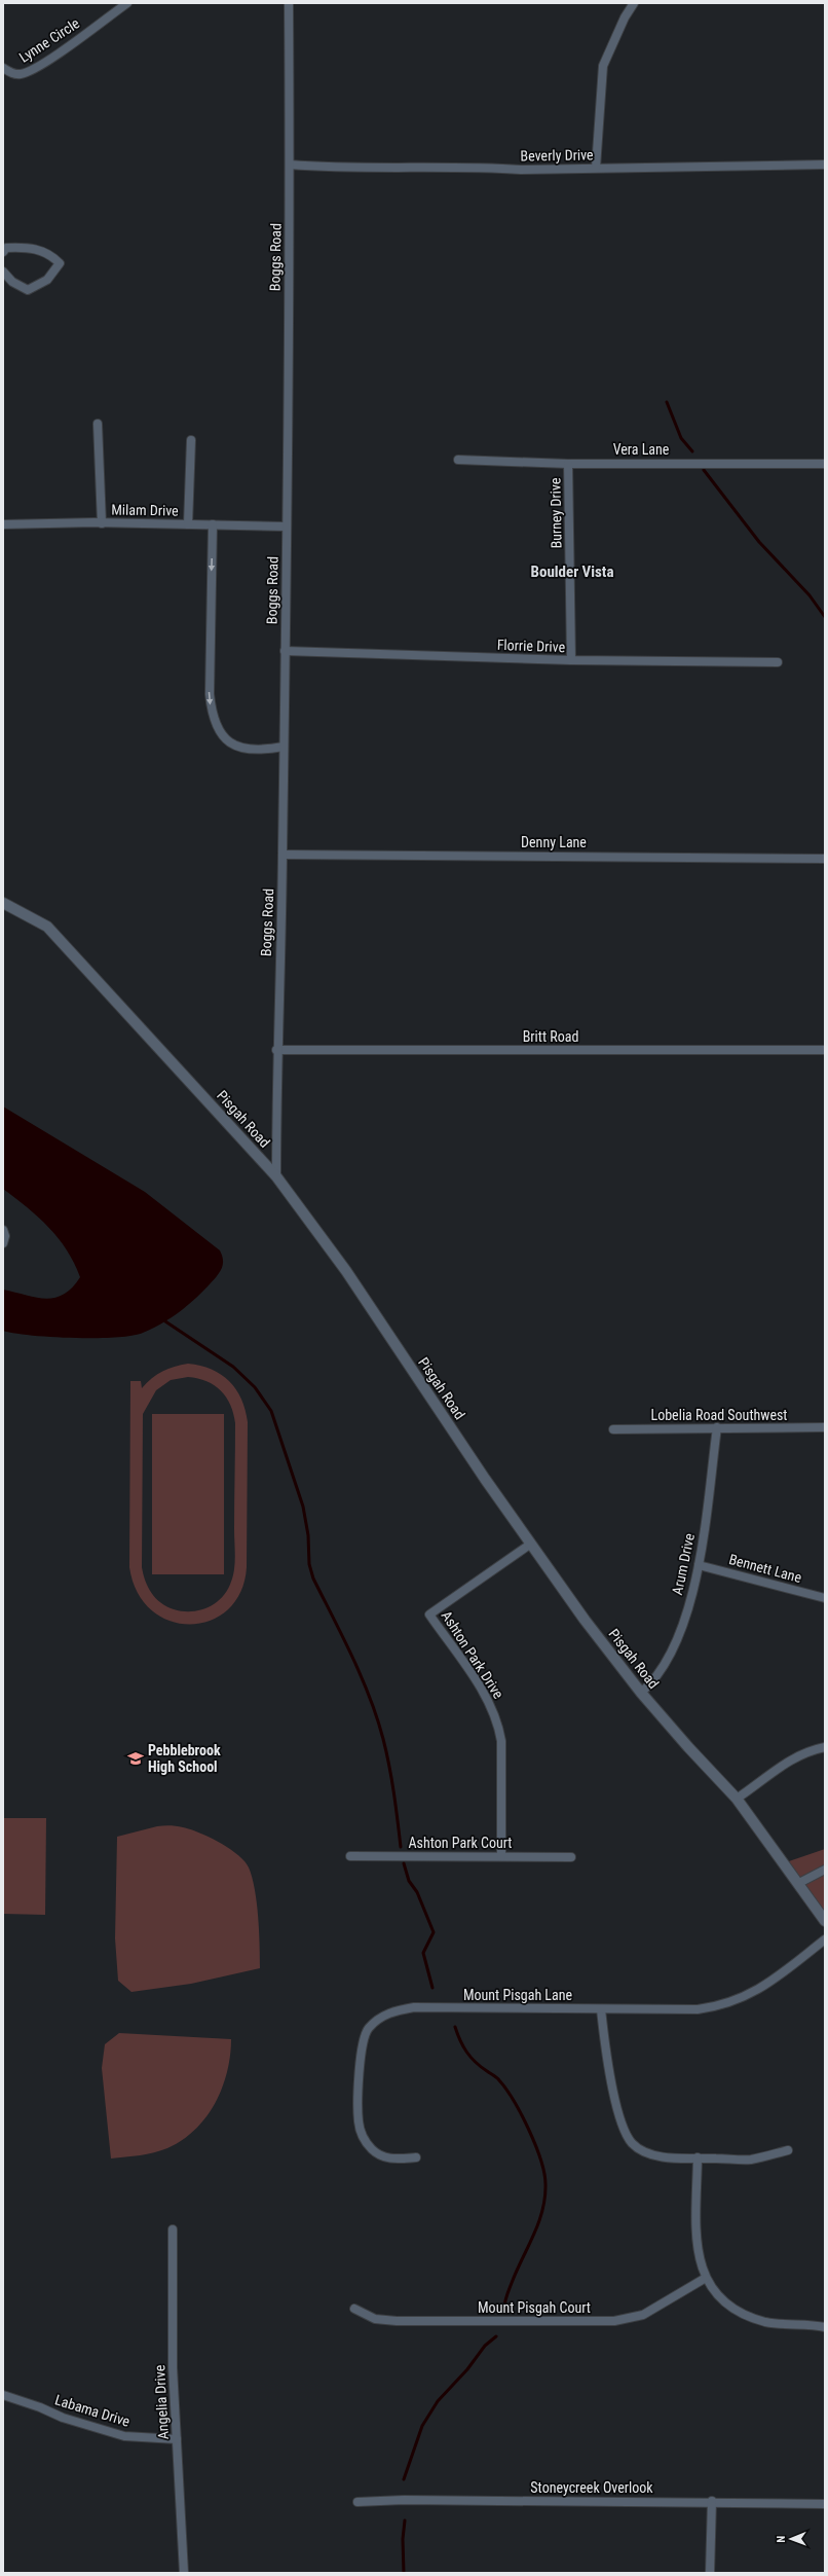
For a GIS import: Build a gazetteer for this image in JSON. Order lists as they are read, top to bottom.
{
  "streets": {
    "street": [
      "Lynne Circle",
      "Beverly Drive",
      "Boggs Road",
      "Vera Lane",
      "Milam Drive",
      "Burney Drive",
      "Florrie Drive",
      "Denny Lane",
      "Britt Road",
      "Pisgah Road",
      "Lobelia Road Southwest",
      "Arum Drive",
      "Bennett Lane",
      "Ashton Park Drive",
      "Ashton Park Court",
      "Mount Pisgah Lane",
      "Mount Pisgah Court",
      "Angelia Drive",
      "Labama Drive",
      "Stoneycreek Overlook"
    ]
  },
  "crossings": [
    ["Beverly Drive", "Boggs Road"],
    ["Boggs Road", "Milam Drive"],
    ["Boggs Road", "Florrie Drive"],
    ["Boggs Road", "Denny Lane"],
    ["Boggs Road", "Britt Road"],
    ["Boggs Road", "Pisgah Road"],
    ["Vera Lane", "Burney Drive"],
    ["Burney Drive", "Florrie Drive"],
    ["Pisgah Road", "Arum Drive"],
    ["Pisgah Road", "Ashton Park Drive"],
    ["Lobelia Road Southwest", "Arum Drive"],
    ["Arum Drive", "Bennett Lane"],
    ["Ashton Park Drive", "Ashton Park Court"],
    ["Angelia Drive", "Labama Drive"]
  ],
  "districts": ["Boulder Vista"],
  "places": {
    "school or university": ["Pebblebrook High School"]
  },
  "north": "left"
}
